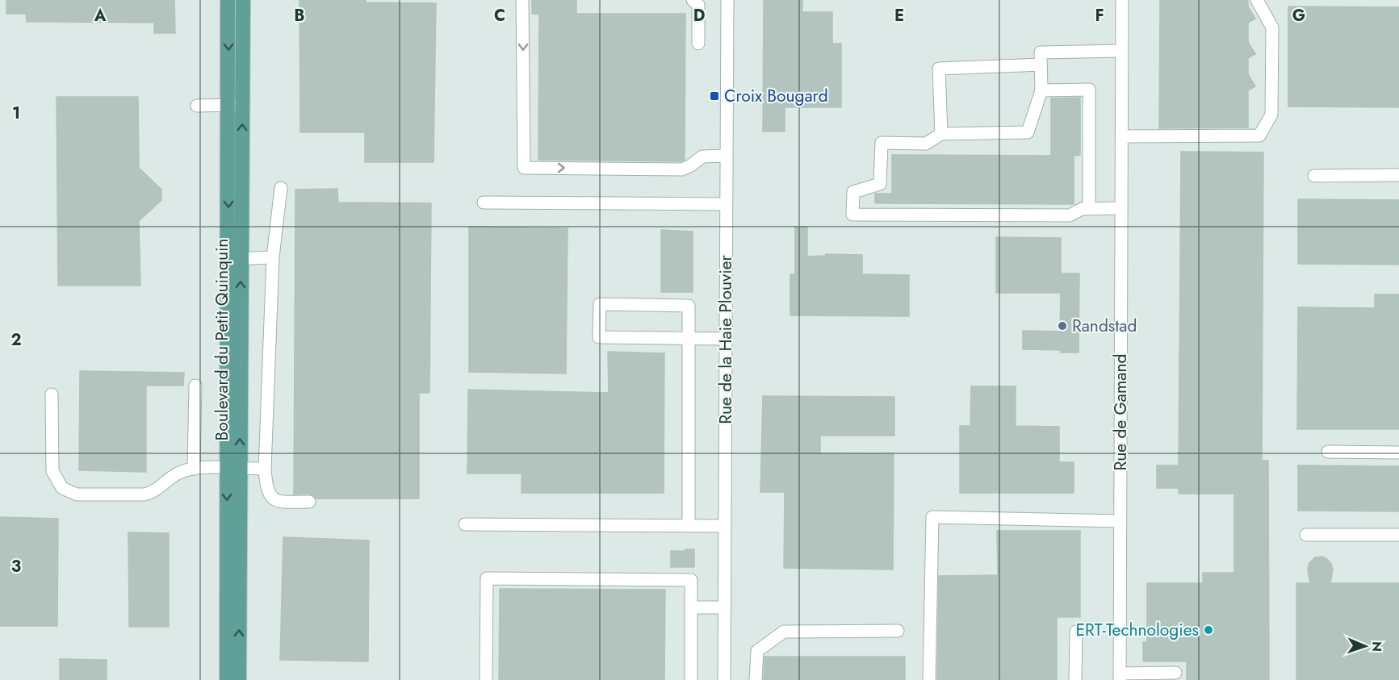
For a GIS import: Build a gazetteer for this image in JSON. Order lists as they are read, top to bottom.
{
  "streets": {
    "main road": ["Boulevard du Petit Quinquin"],
    "street": ["Rue de la Haie Plouvier", "Rue de Gamand"]
  },
  "places": {
    "transit": ["Croix Bougard"],
    "other": ["Randstad", "ERT-Technologies"]
  },
  "north": "right",
  "grid": {
    "columns": [
      "A",
      "B",
      "C",
      "D",
      "E",
      "F",
      "G"
    ],
    "rows": ["1", "2", "3"]
  }
}
